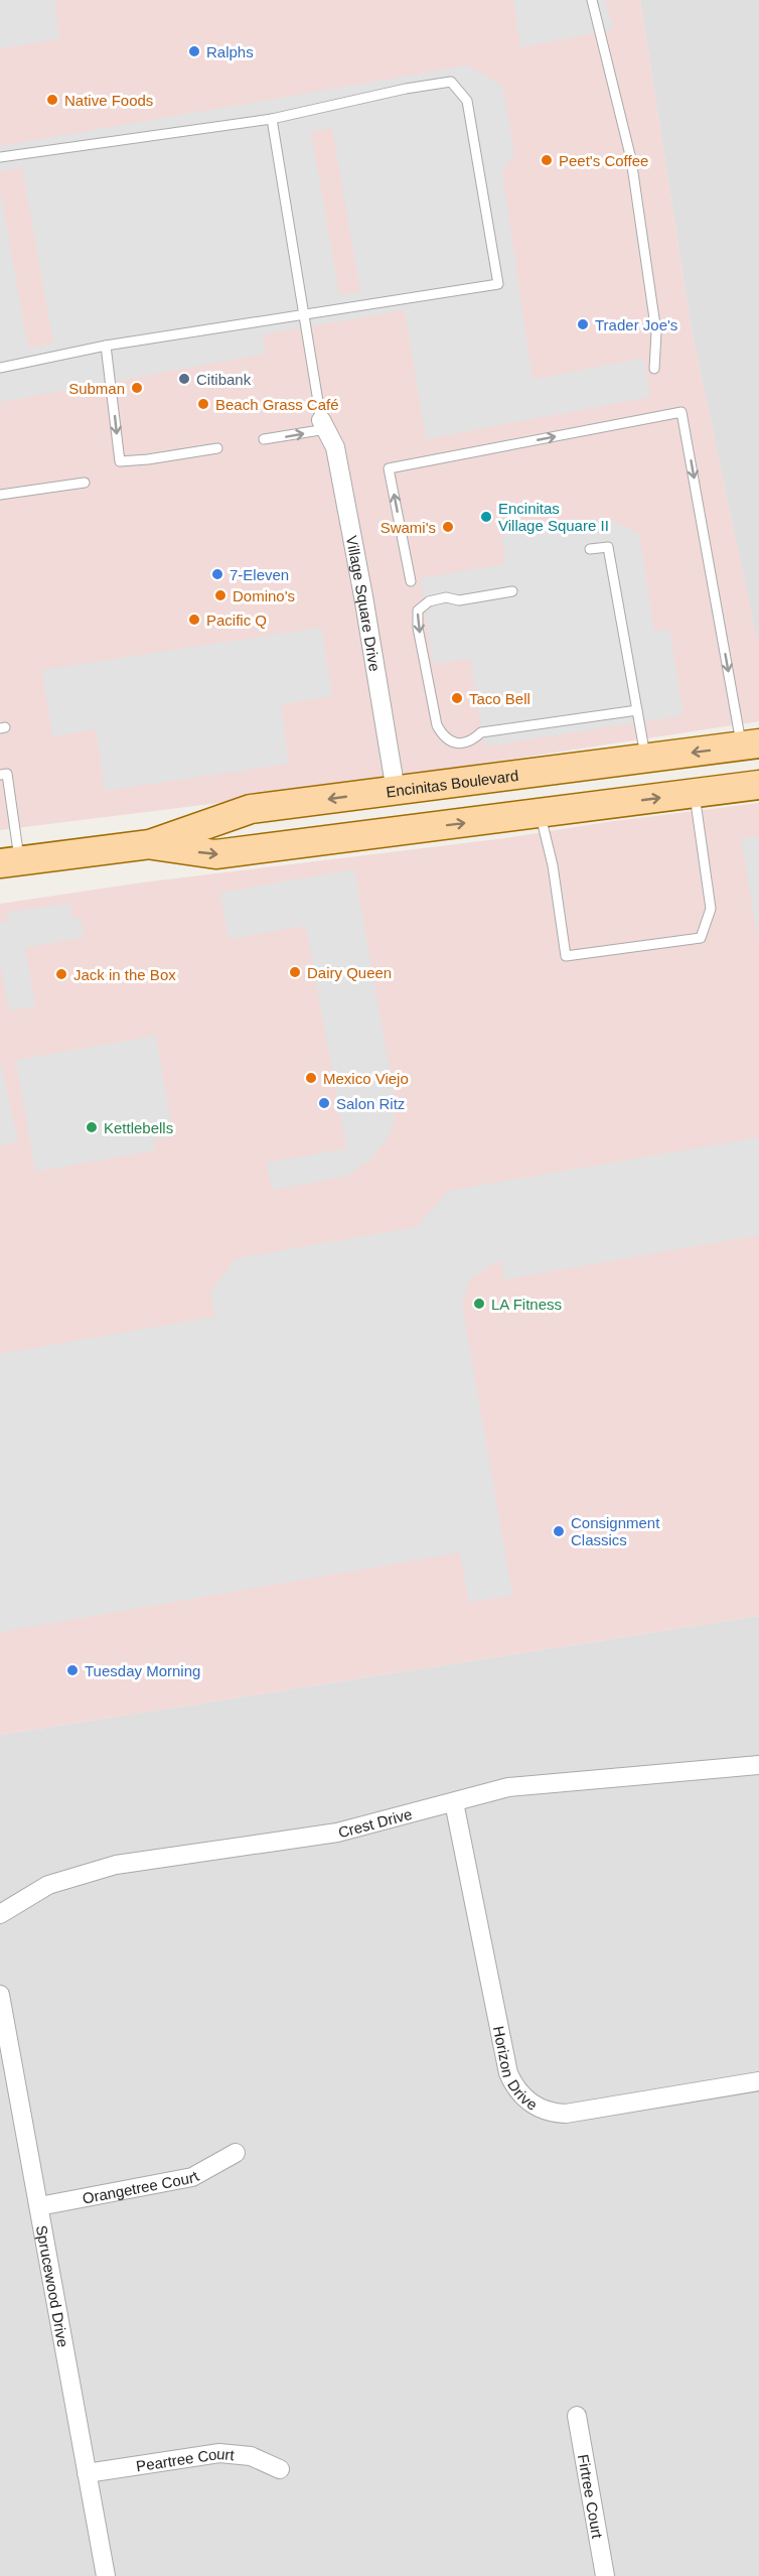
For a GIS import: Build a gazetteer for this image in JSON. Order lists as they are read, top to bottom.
{
  "streets": {
    "main road": ["Encinitas Boulevard"],
    "street": [
      "Village Square Drive",
      "Crest Drive",
      "Horizon Drive",
      "Orangetree Court",
      "Sprucewood Drive",
      "Peartree Court",
      "Firtree Court"
    ]
  },
  "crossings": [
    ["Village Square Drive", "Encinitas Boulevard"],
    ["Crest Drive", "Horizon Drive"],
    ["Orangetree Court", "Sprucewood Drive"],
    ["Sprucewood Drive", "Peartree Court"]
  ],
  "places": [
    "Ralphs",
    "Native Foods",
    "Peet's Coffee",
    "Trader Joe's",
    "Citibank",
    "Subman",
    "Beach Grass Café",
    "Encinitas Village Square II",
    "Swami's",
    "7-Eleven",
    "Domino's",
    "Pacific Q",
    "Taco Bell",
    "Dairy Queen",
    "Jack in the Box",
    "Mexico Viejo",
    "Salon Ritz",
    "Kettlebells",
    "LA Fitness",
    "Consignment Classics",
    "Tuesday Morning"
  ]
}
